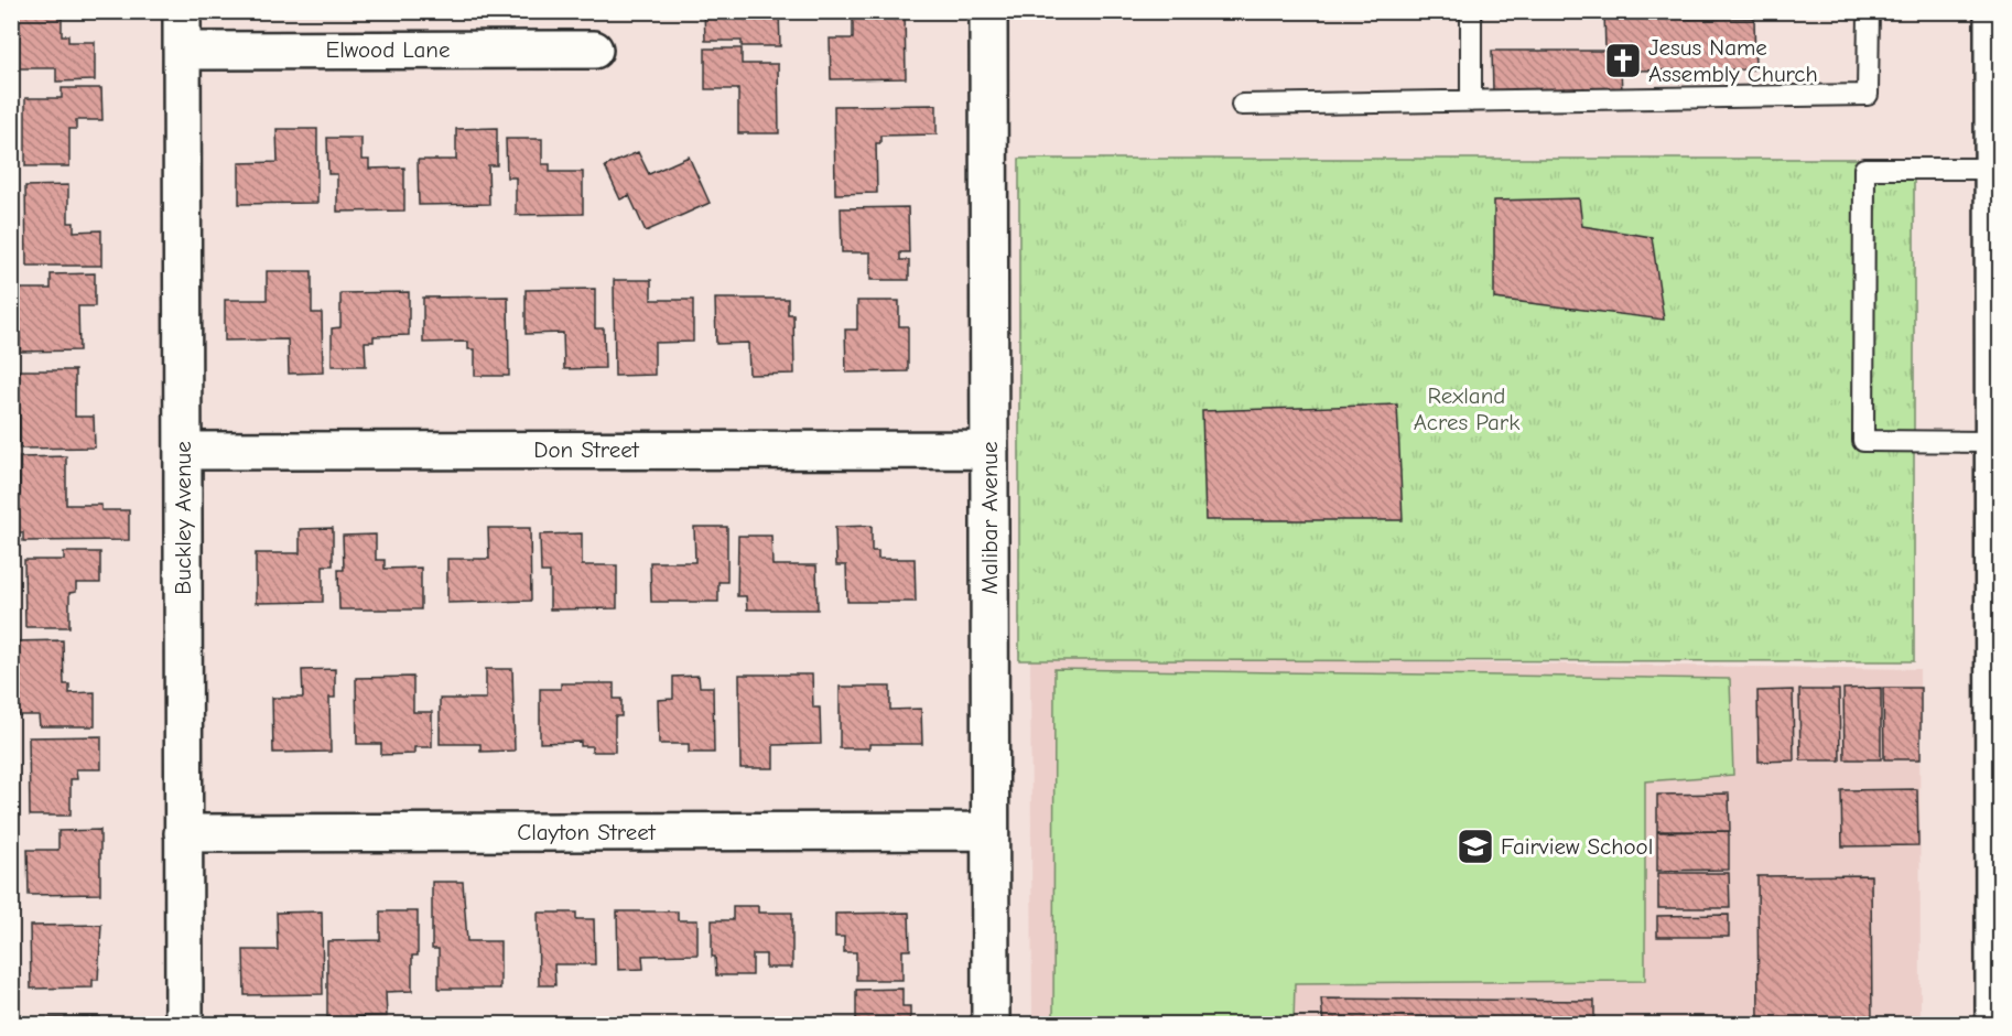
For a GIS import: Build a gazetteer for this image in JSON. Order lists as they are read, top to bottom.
{
  "streets": {
    "street": [
      "Elwood Lane",
      "Don Street",
      "Buckley Avenue",
      "Malibar Avenue",
      "Clayton Street"
    ]
  },
  "crossings": [
    ["Elwood Lane", "Buckley Avenue"],
    ["Don Street", "Buckley Avenue"],
    ["Don Street", "Malibar Avenue"],
    ["Buckley Avenue", "Clayton Street"],
    ["Malibar Avenue", "Clayton Street"]
  ],
  "parks": ["Rexland Acres Park"],
  "places": {
    "church": ["Jesus Name Assembly Church"],
    "school or university": ["Fairview School"]
  }
}
